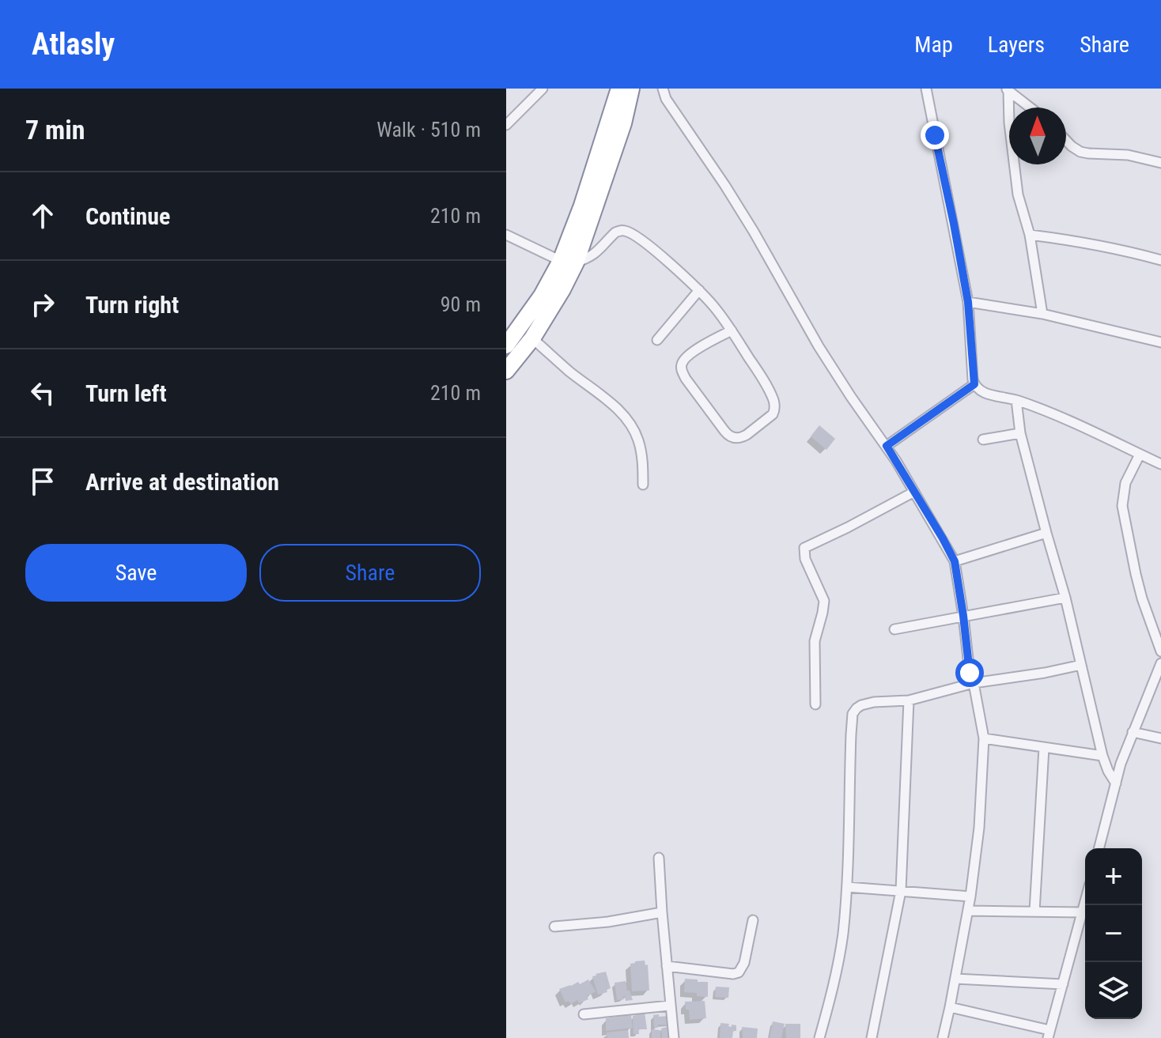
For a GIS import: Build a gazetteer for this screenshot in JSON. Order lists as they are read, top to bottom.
{
  "north": "top",
  "page": {
    "header": "Atlasly",
    "nav": ["Map", "Layers", "Share"],
    "heading": ["7 min", "Walk · 510 m"],
    "list": [
      ["Continue", "210 m"],
      ["Turn right", "90 m"],
      ["Turn left", "210 m"],
      "Arrive at destination"
    ],
    "buttons": ["Save", "Share"],
    "map_buttons": ["+", "−"]
  }
}
